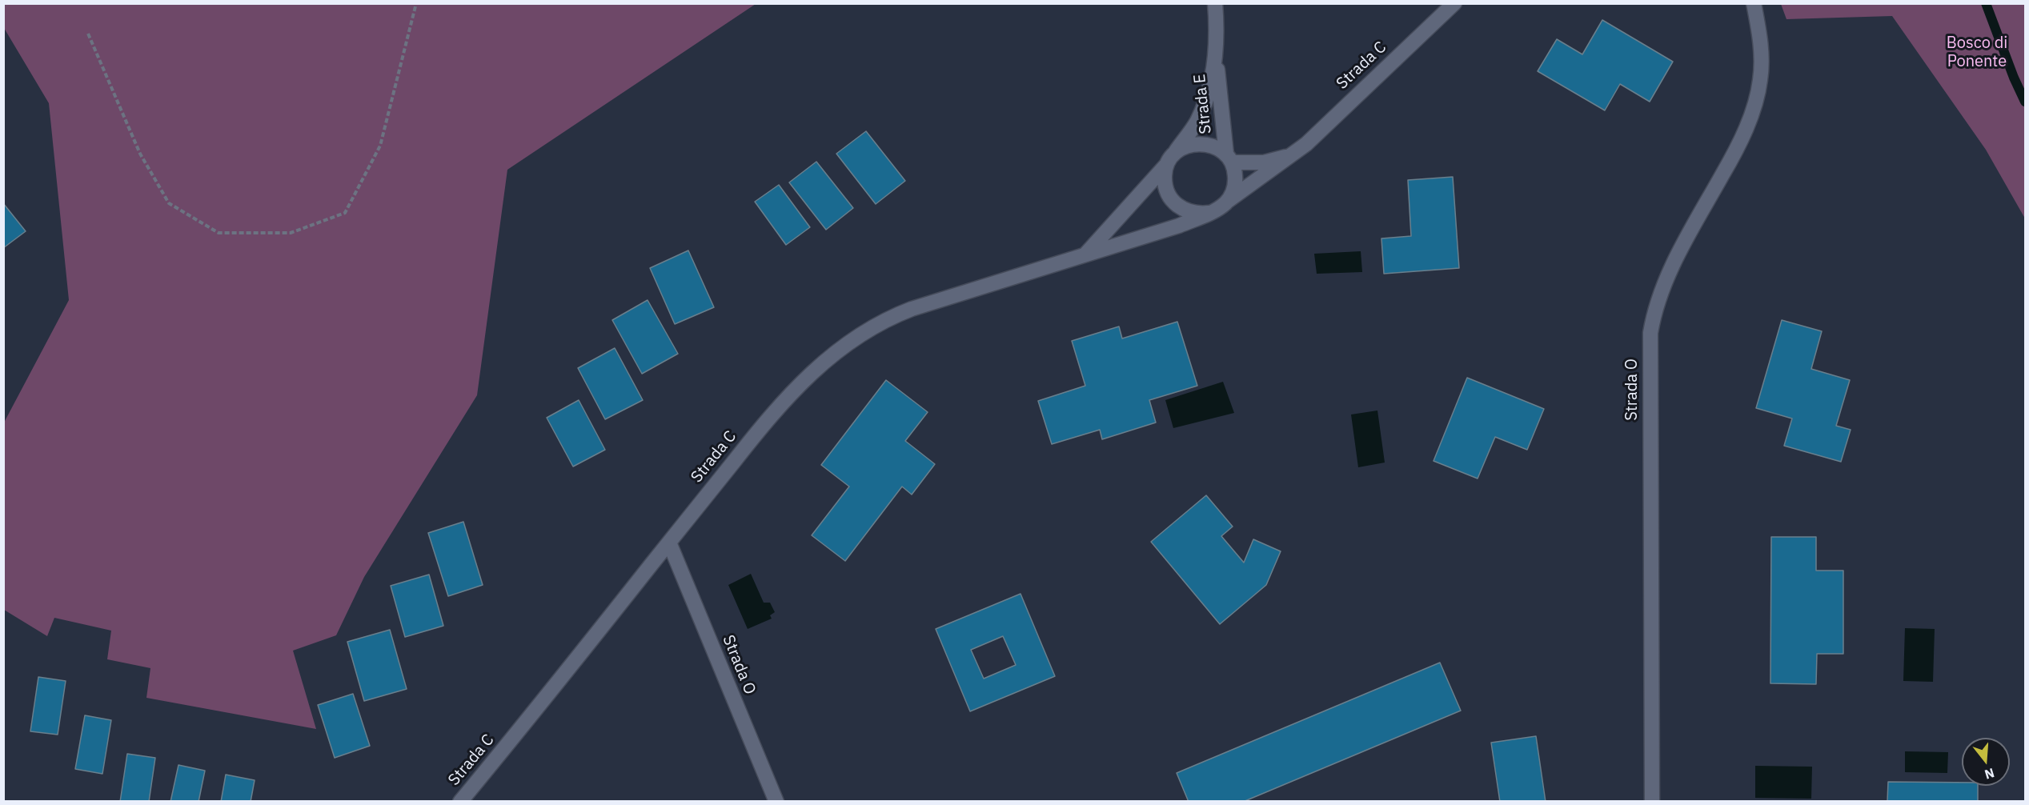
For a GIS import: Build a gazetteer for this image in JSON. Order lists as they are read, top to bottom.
{
  "streets": {
    "street": ["Strada C", "Strada E", "Strada O"]
  },
  "crossings": [
    ["Strada C", "Strada E"],
    ["Strada C", "Strada O"]
  ],
  "parks": ["Bosco di Ponente"],
  "north": "bottom"
}
